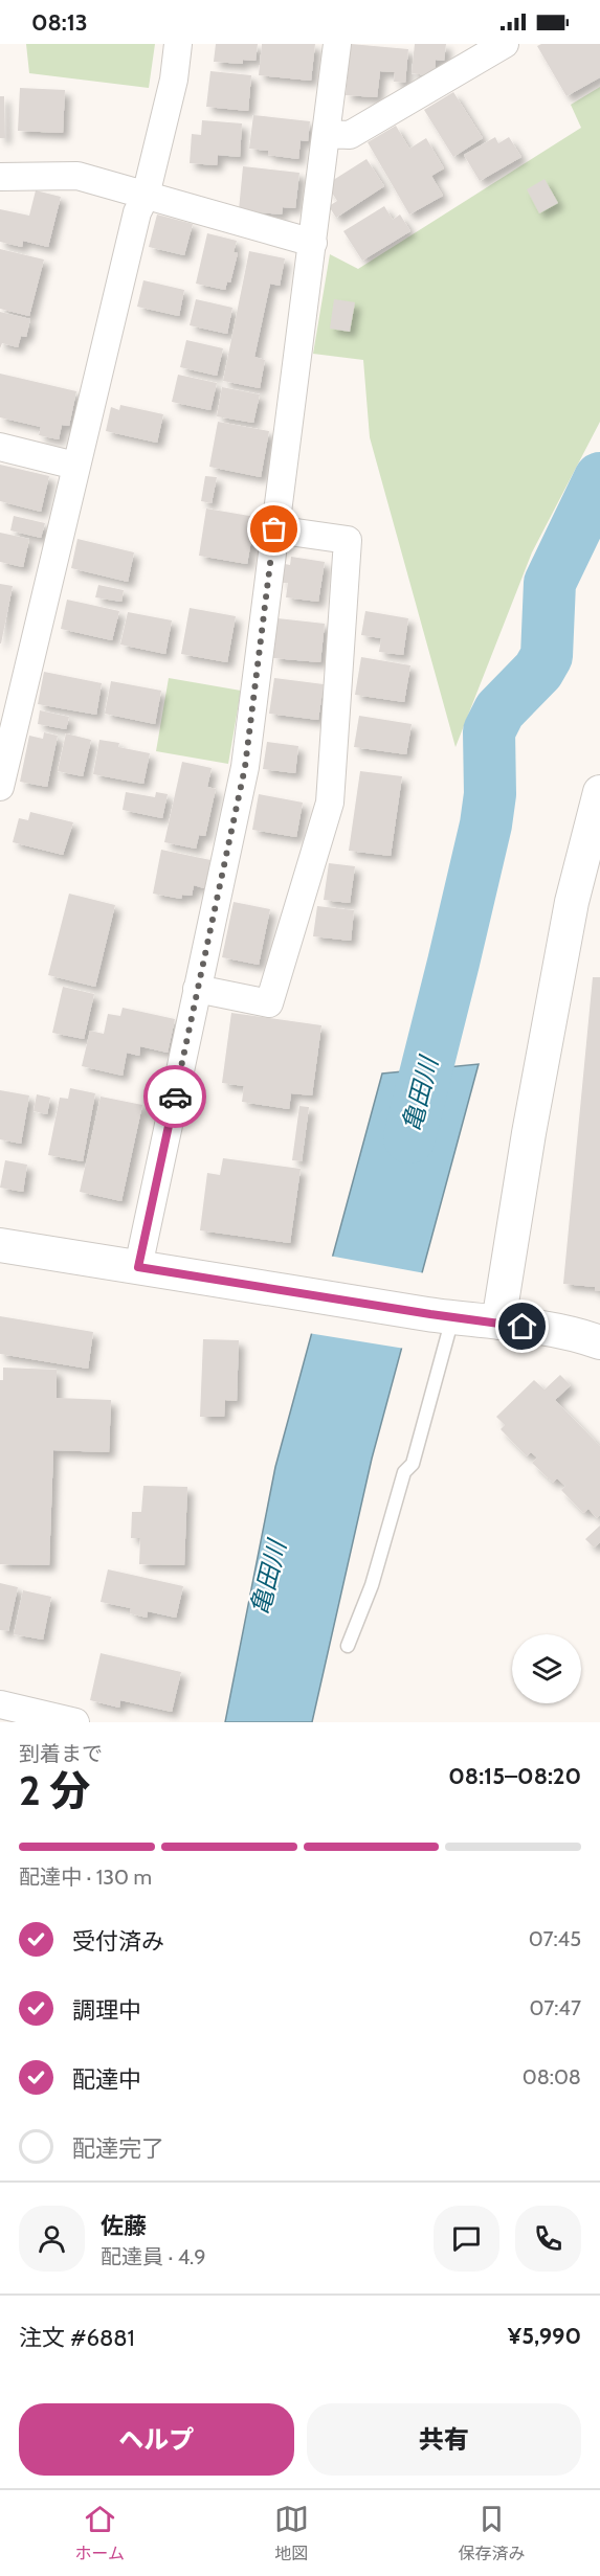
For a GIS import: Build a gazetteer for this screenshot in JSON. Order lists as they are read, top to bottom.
{
  "water": ["亀田川"],
  "page": {
    "status": "08:13",
    "heading": ["2 分", "到着まで", "08:15–08:20"],
    "panel": [
      "佐藤",
      "配達員 · 4.9",
      "注文 #6881",
      "¥5,990"
    ],
    "bar": "配達中 · 130 m",
    "list": [
      ["受付済み", "07:45"],
      ["調理中", "07:47"],
      ["配達中", "08:08"],
      "配達完了"
    ],
    "buttons": ["ヘルプ", "共有"],
    "tabs": ["ホーム", "地図", "保存済み"]
  }
}
